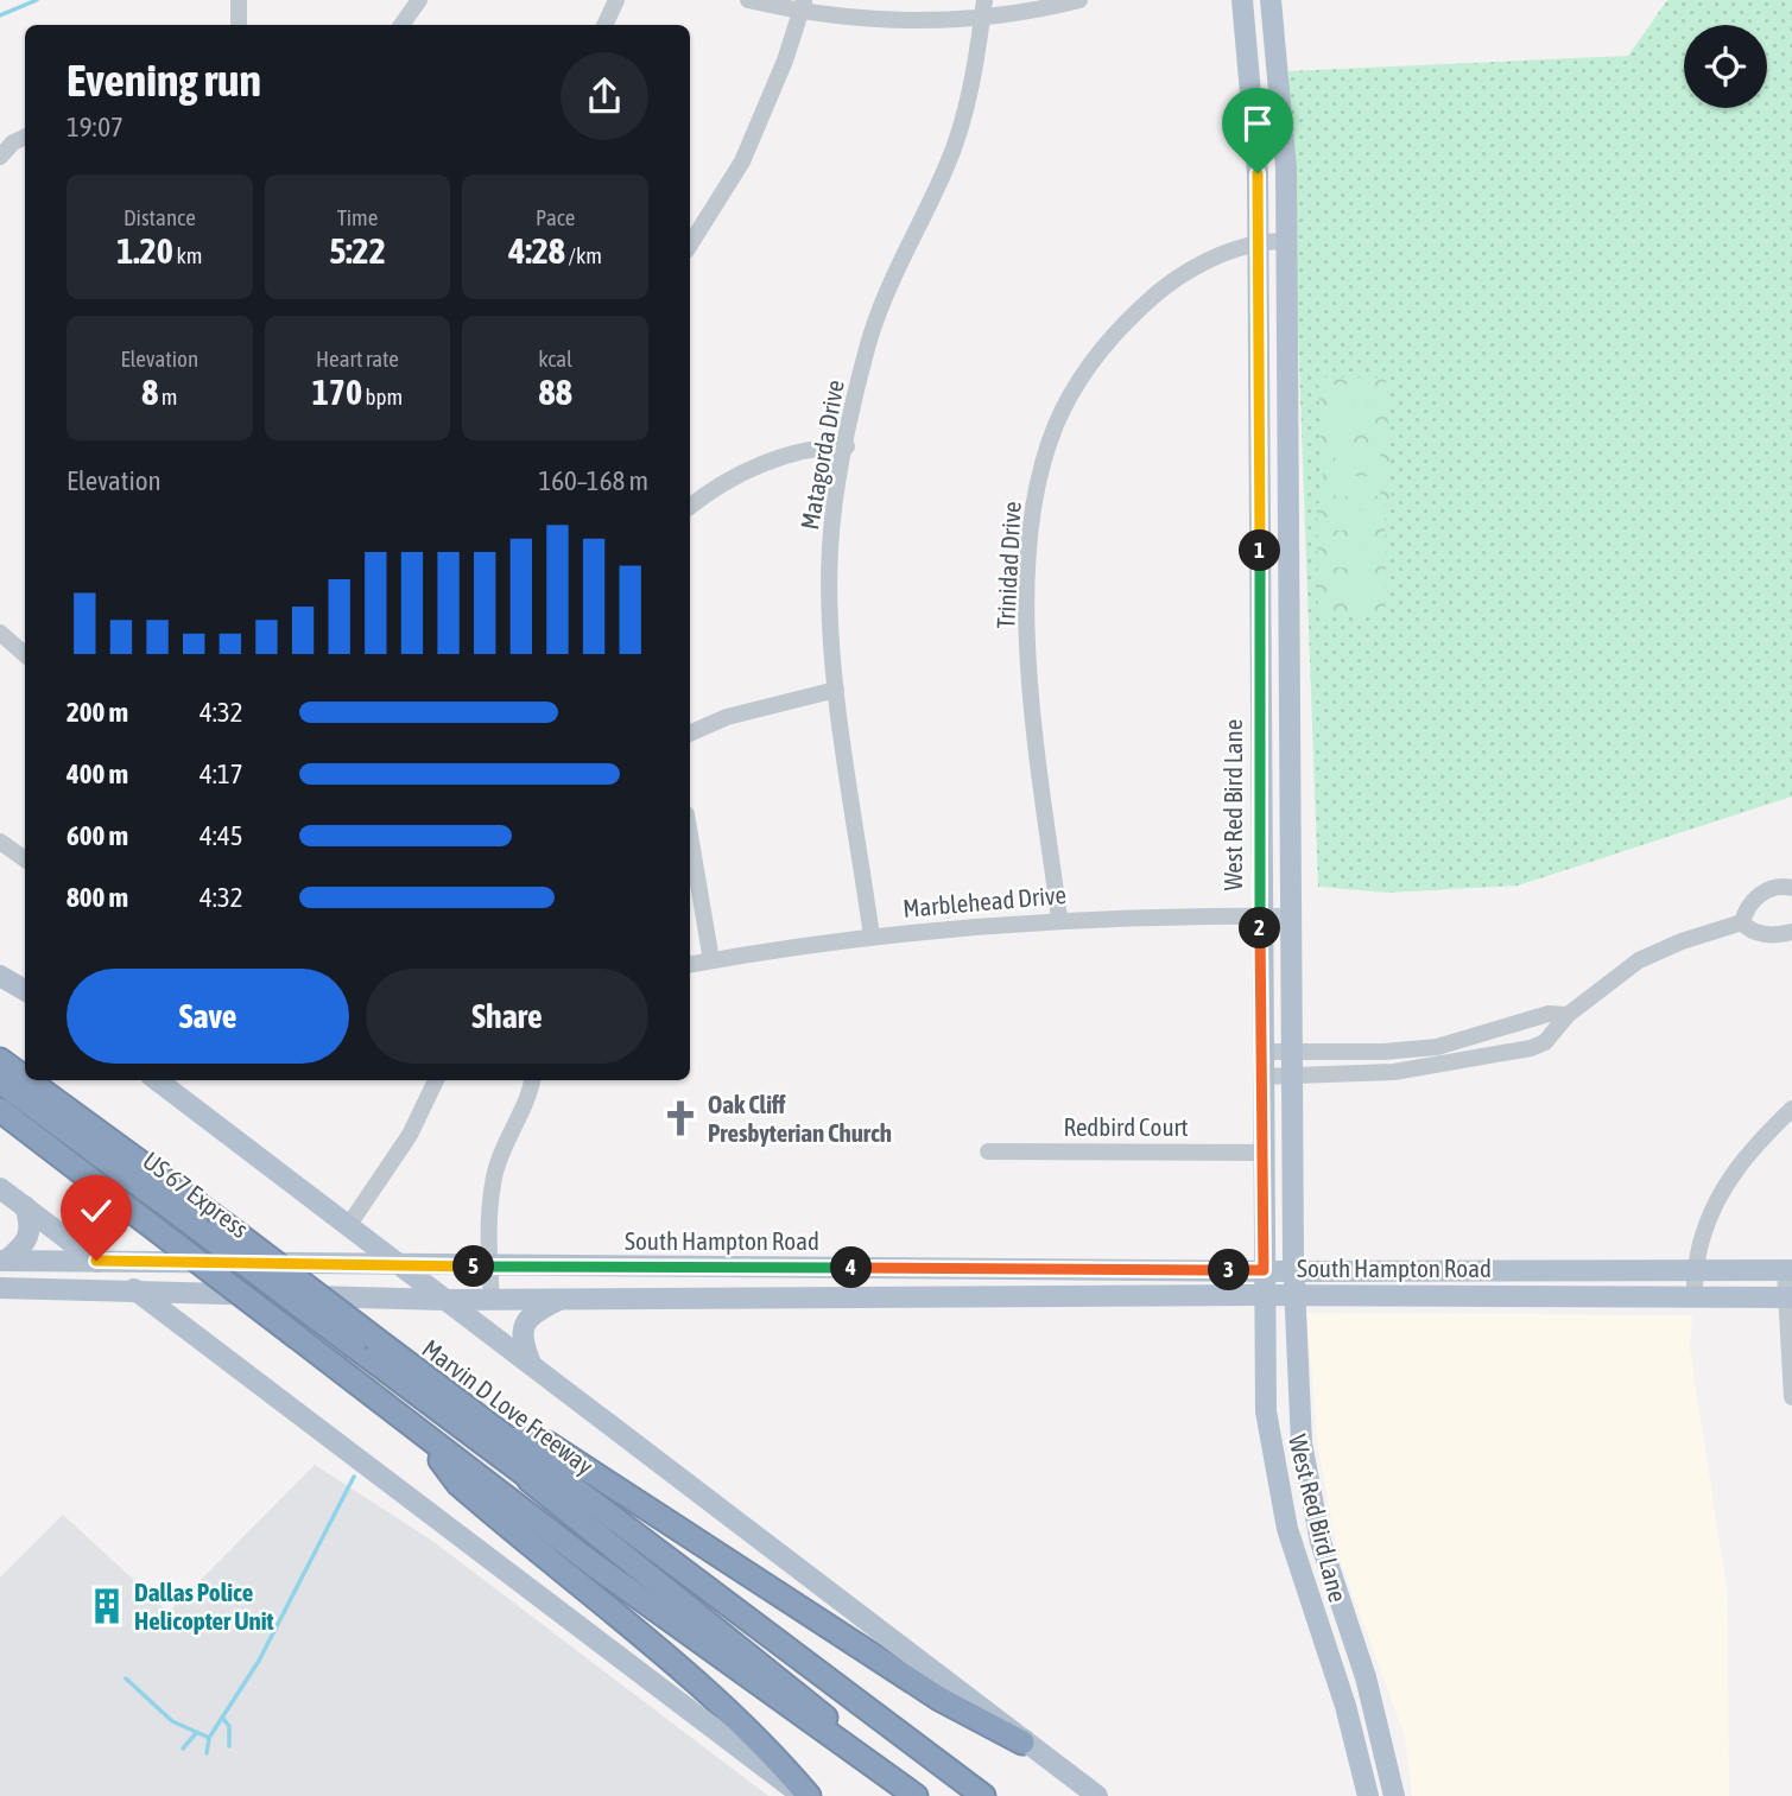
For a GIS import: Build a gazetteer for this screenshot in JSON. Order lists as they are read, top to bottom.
{
  "streets": {
    "highway": ["US 67 Express", "Marvin D Love Freeway"],
    "main road": ["West Red Bird Lane", "South Hampton Road"],
    "street": [
      "Matagorda Drive",
      "Trinidad Drive",
      "Marblehead Drive",
      "Redbird Court"
    ]
  },
  "crossings": [
    ["Matagorda Drive", "Marblehead Drive"],
    ["Trinidad Drive", "West Red Bird Lane"],
    ["Trinidad Drive", "Marblehead Drive"],
    ["West Red Bird Lane", "Marblehead Drive"],
    ["West Red Bird Lane", "Redbird Court"],
    ["West Red Bird Lane", "South Hampton Road"],
    ["US 67 Express", "Marvin D Love Freeway"],
    ["South Hampton Road", "Marvin D Love Freeway"]
  ],
  "places": {
    "church": ["Oak Cliff Presbyterian Church"],
    "building": ["Dallas Police Helicopter Unit"]
  },
  "page": {
    "heading": ["Evening run", "19:07"],
    "stats": [
      ["Distance", "1.20 km"],
      ["Time", "5:22"],
      ["Pace", "4:28 /km"],
      ["Elevation", "8 m"],
      ["Heart rate", "170 bpm"],
      ["kcal", "88"]
    ],
    "chart": ["Elevation", "160–168 m"],
    "pins": [
      "1",
      "2",
      "5",
      "4",
      "3"
    ],
    "list": [
      {
        "name": "200 m",
        "note": "4:32"
      },
      {
        "name": "400 m",
        "note": "4:17"
      },
      {
        "name": "600 m",
        "note": "4:45"
      },
      {
        "name": "800 m",
        "note": "4:32"
      }
    ],
    "buttons": ["Save", "Share"]
  }
}
